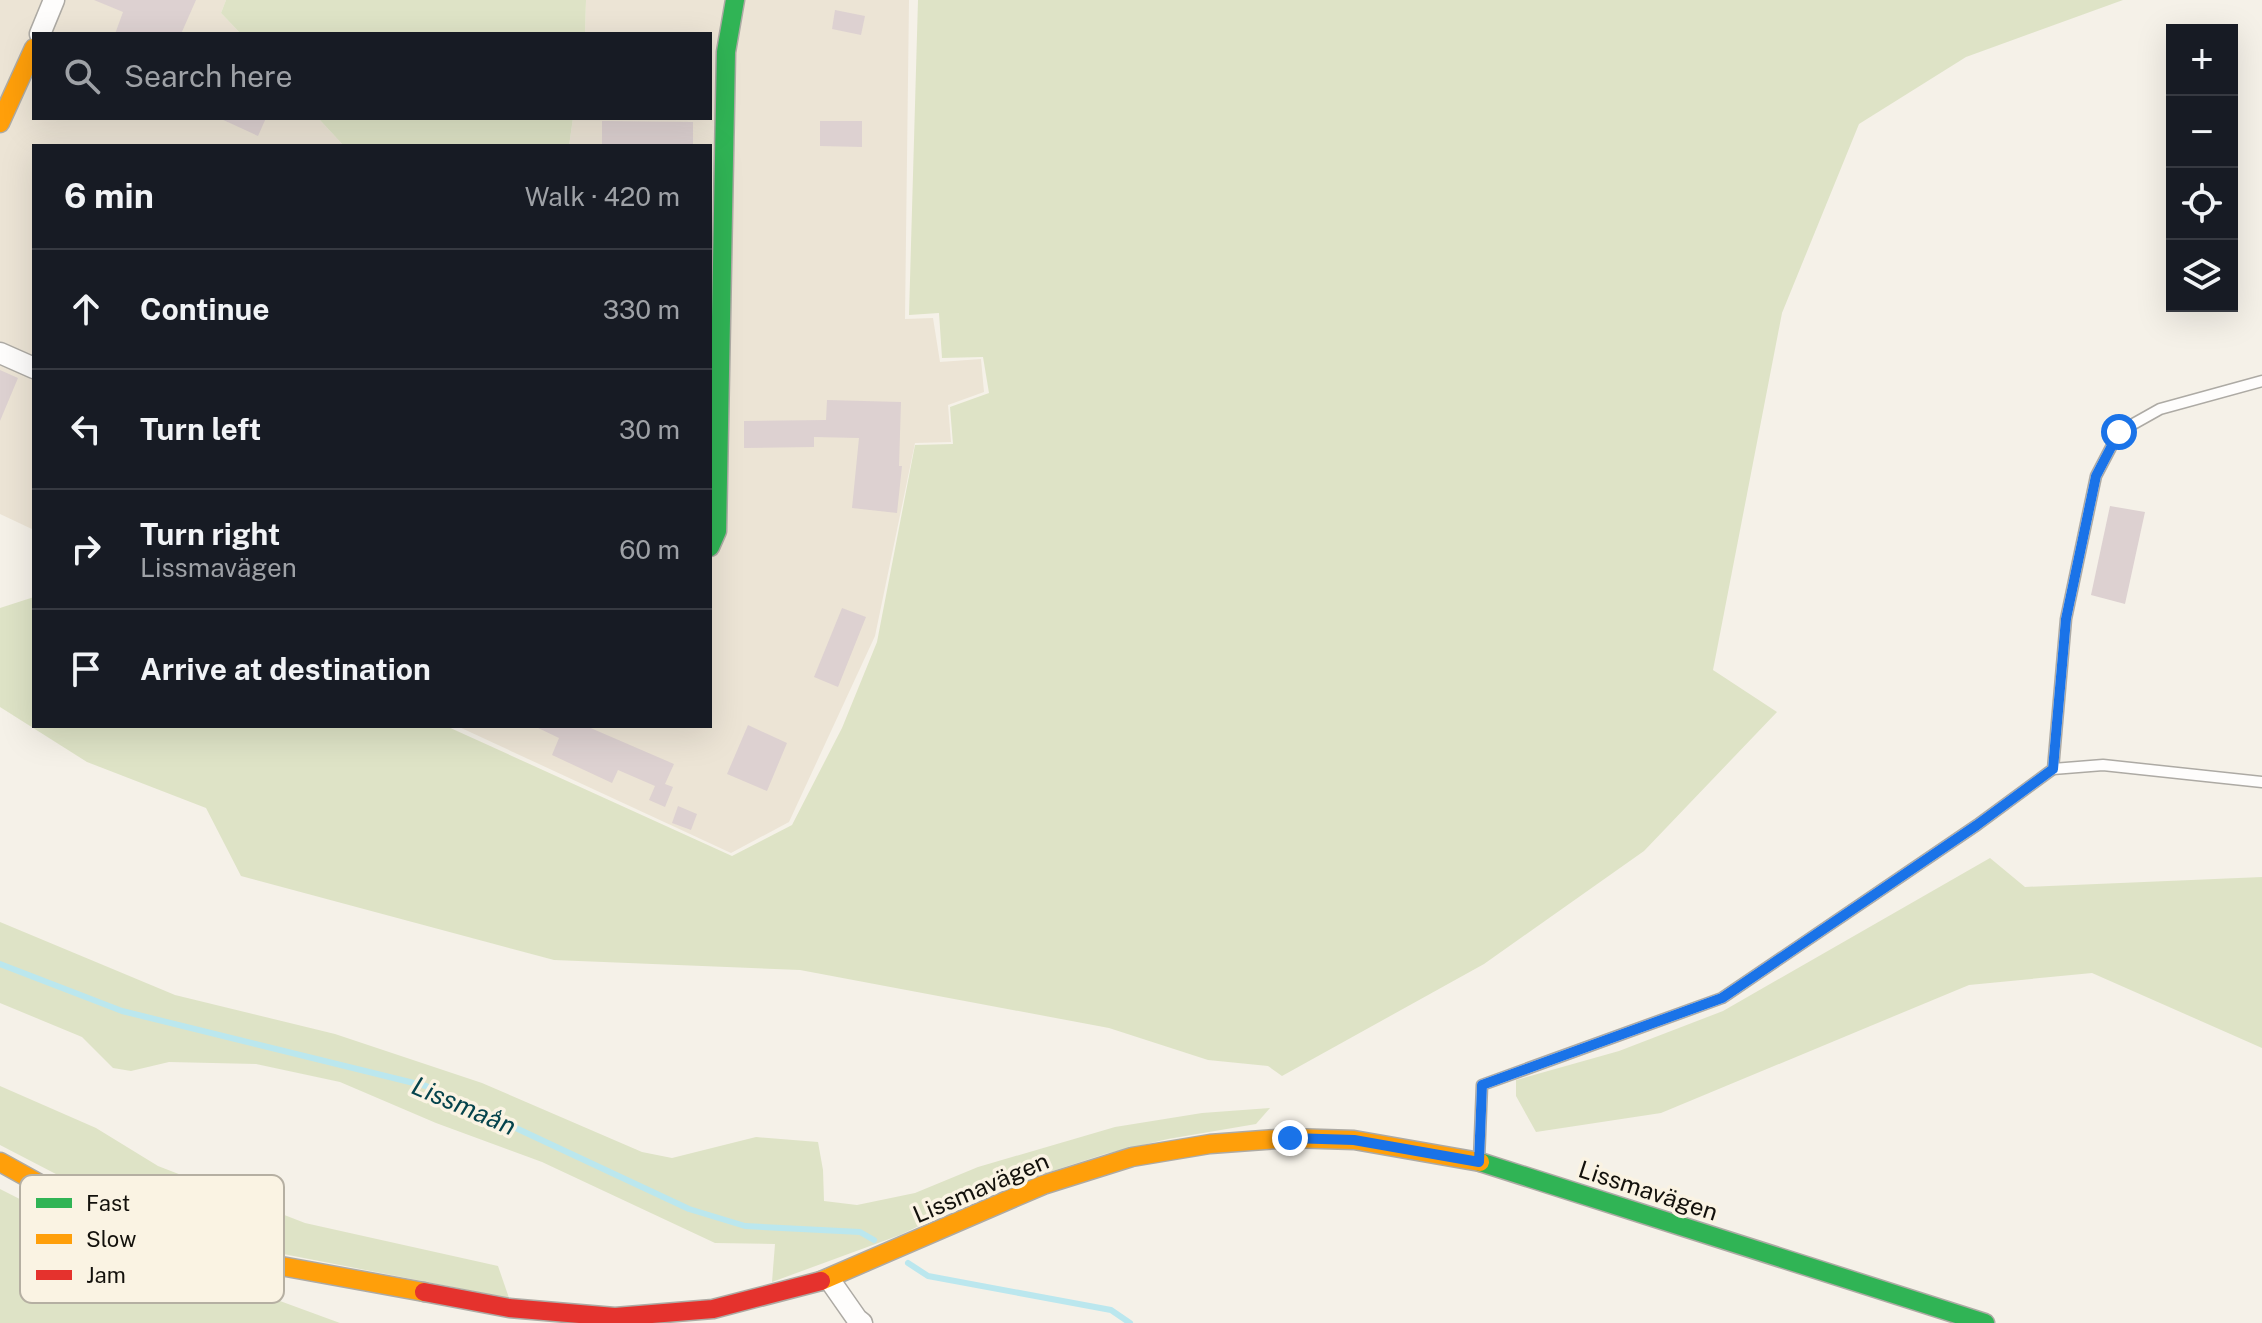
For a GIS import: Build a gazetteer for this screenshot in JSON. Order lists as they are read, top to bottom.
{
  "streets": {
    "street": ["Lissmavägen"]
  },
  "water": ["Lissmaån"],
  "legend": ["Fast", "Slow", "Jam"],
  "page": {
    "map_buttons": ["+", "−"],
    "search": "Search here",
    "heading": ["6 min", "Walk · 420 m"],
    "list": [
      ["Continue", "330 m"],
      ["Turn left", "30 m"],
      ["Turn right", "Lissmavägen", "60 m"],
      "Arrive at destination"
    ]
  }
}
